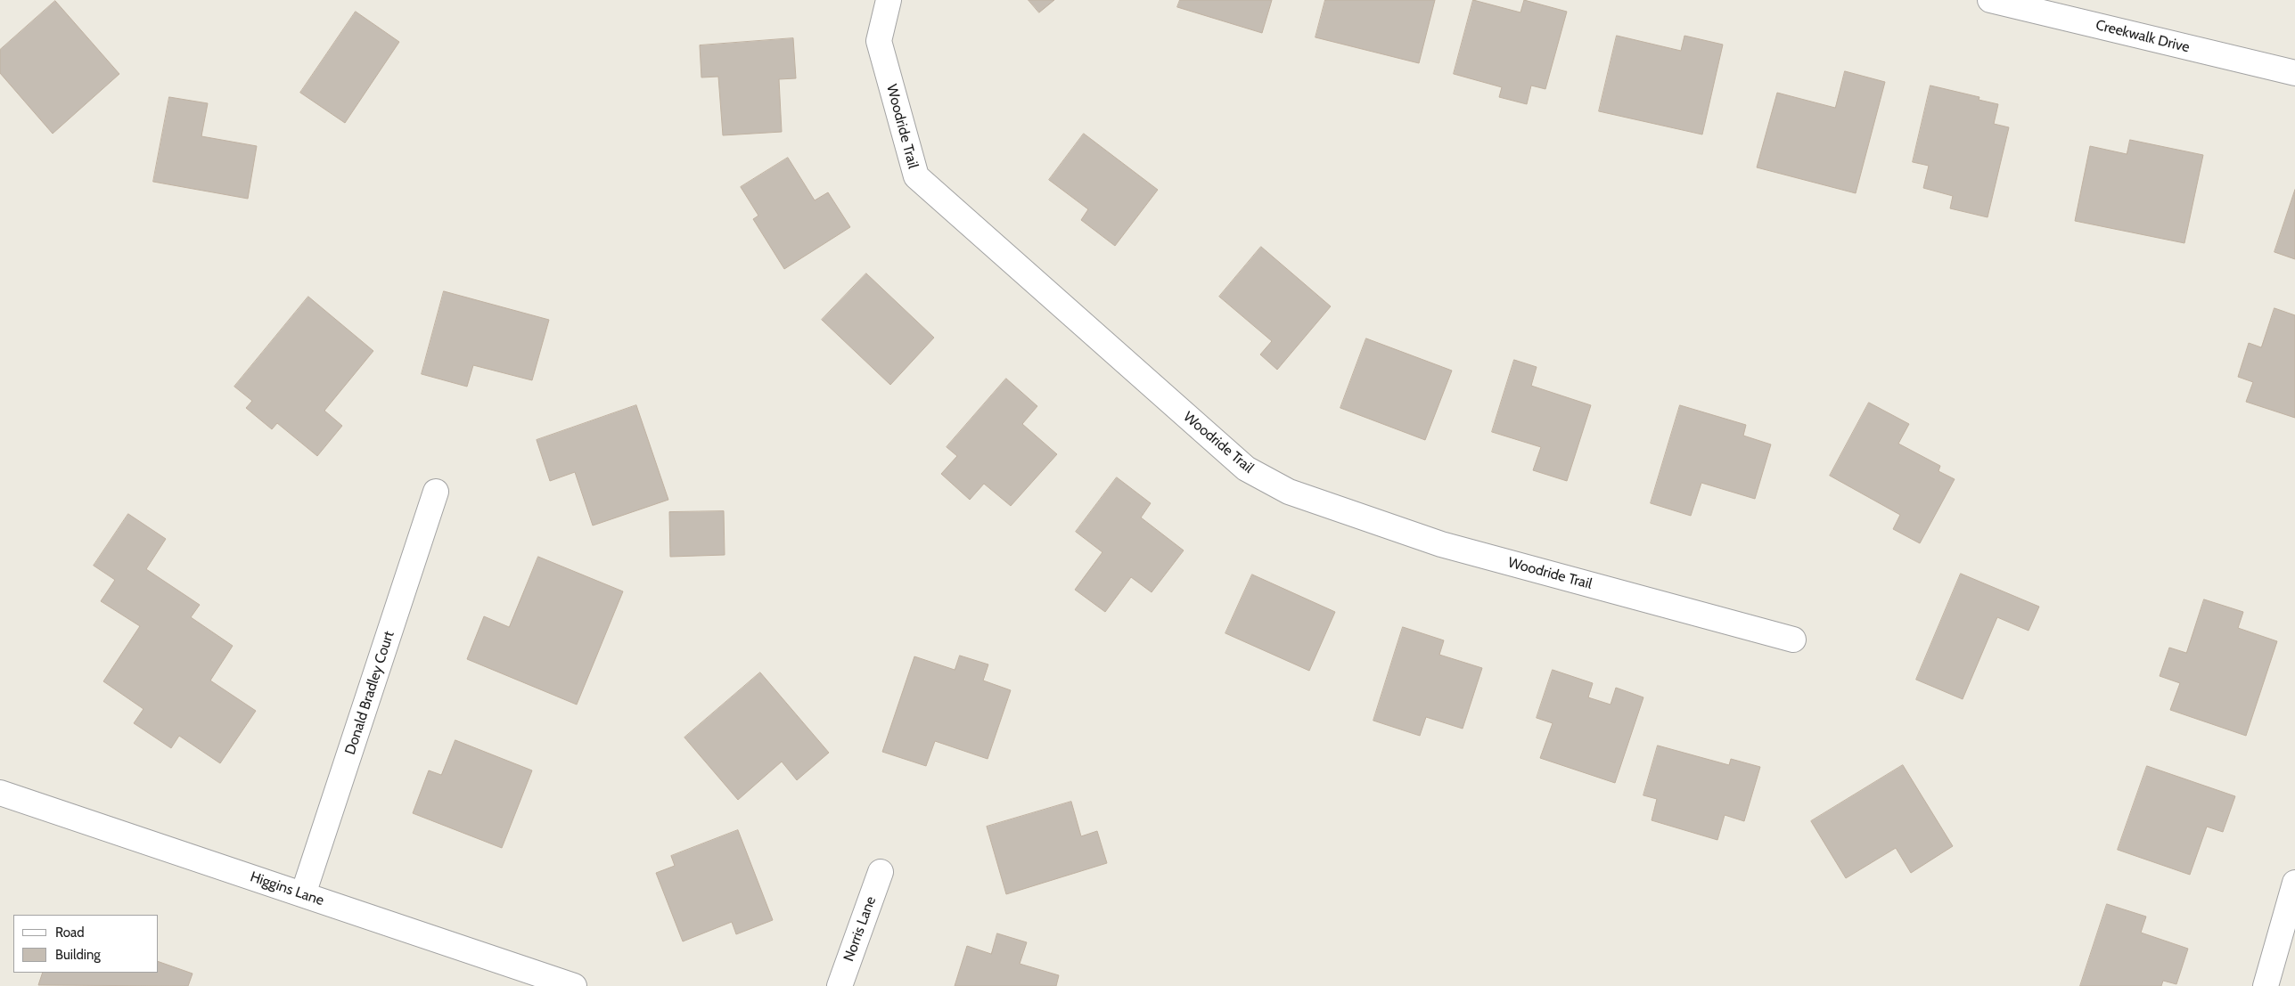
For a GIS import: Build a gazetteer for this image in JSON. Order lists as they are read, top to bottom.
{
  "streets": {
    "street": [
      "Creekwalk Drive",
      "Woodride Trail",
      "Donald Bradley Court",
      "Higgins Lane",
      "Norris Lane"
    ]
  },
  "crossings": [
    ["Donald Bradley Court", "Higgins Lane"]
  ],
  "legend": ["Road", "Building"]
}
